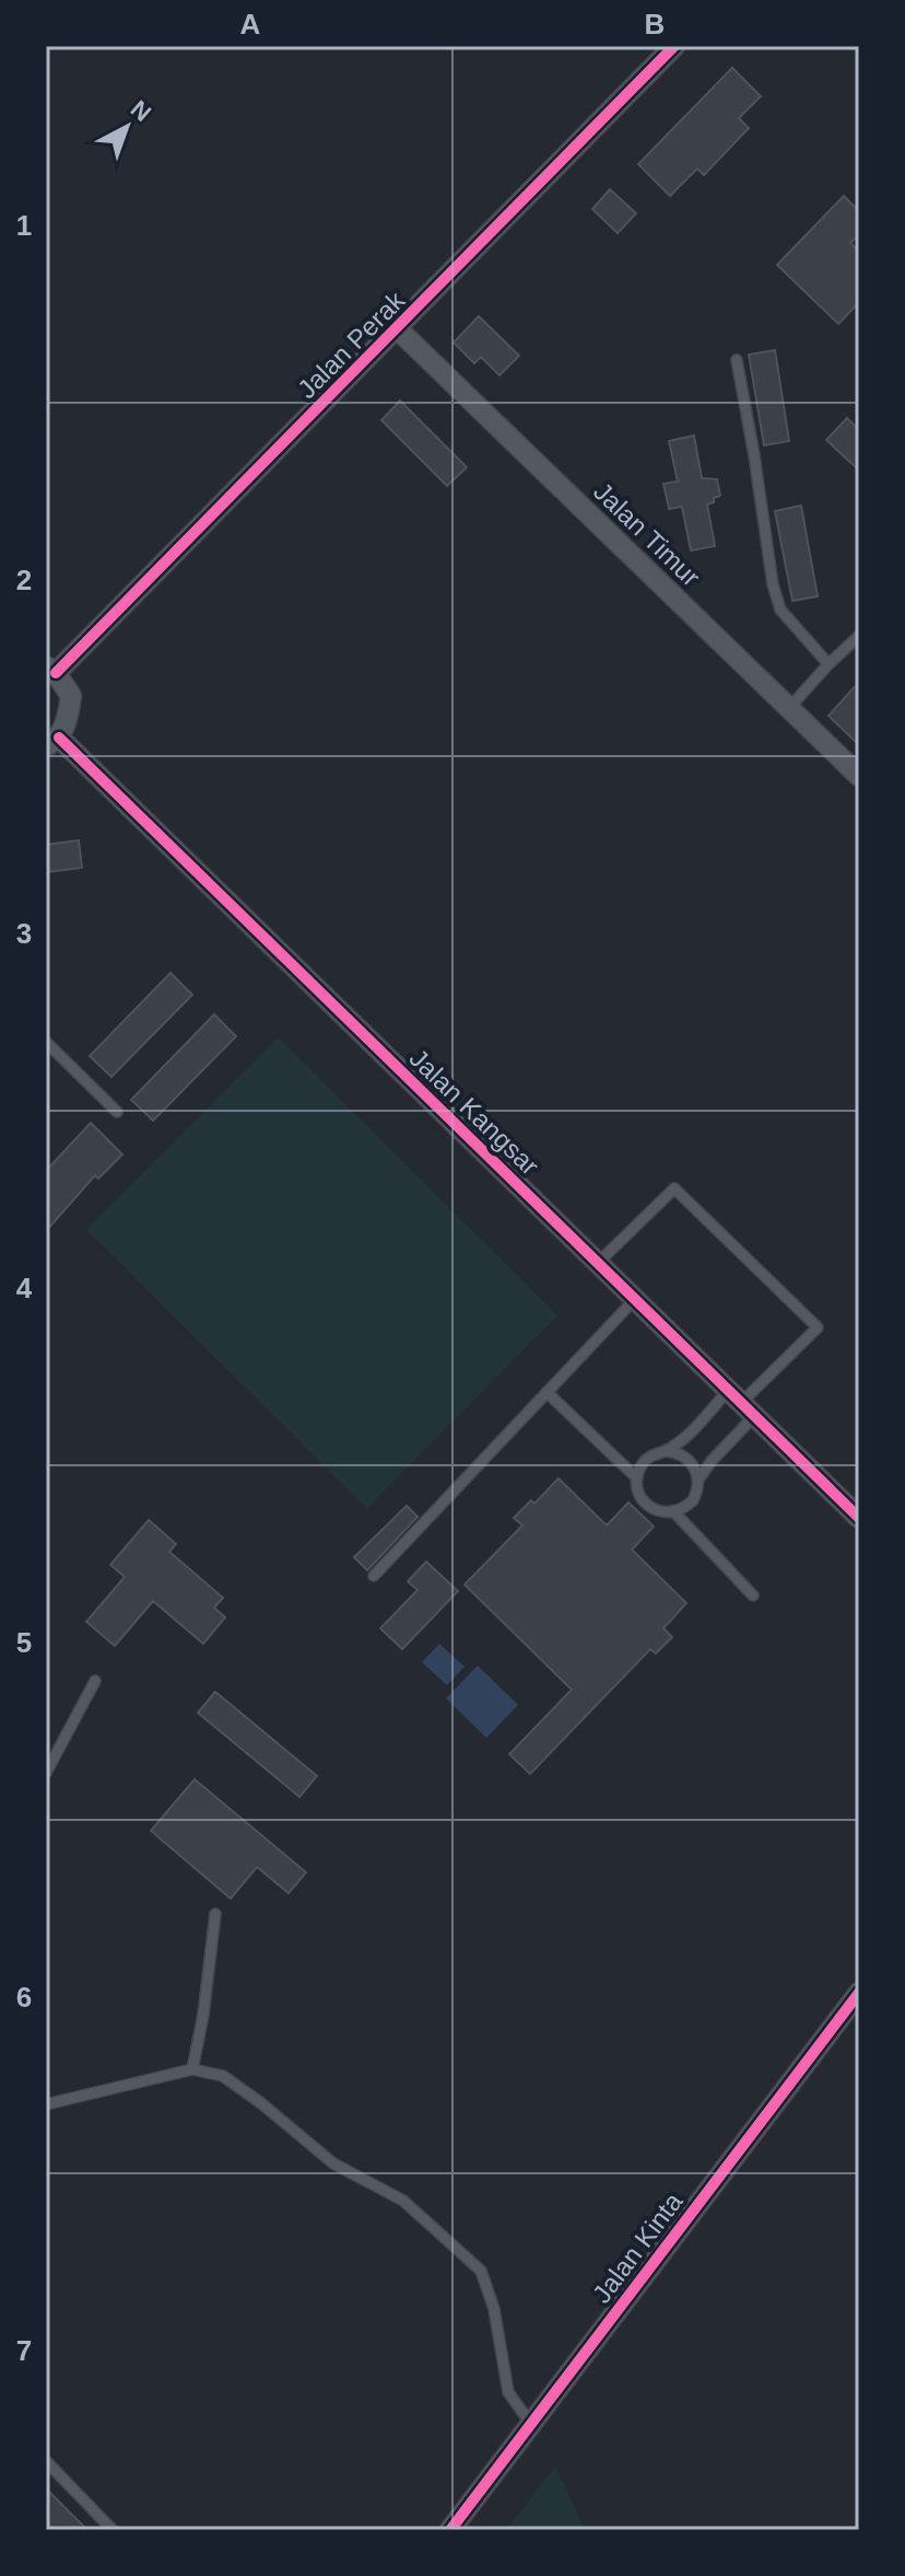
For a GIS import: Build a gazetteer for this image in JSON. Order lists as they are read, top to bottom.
{
  "streets": {
    "street": [
      "Jalan Perak",
      "Jalan Timur",
      "Jalan Kangsar",
      "Jalan Kinta"
    ]
  },
  "crossings": [
    ["Jalan Perak", "Jalan Timur"]
  ],
  "north": "top right",
  "grid": {
    "columns": ["A", "B"],
    "rows": [
      "1",
      "2",
      "3",
      "4",
      "5",
      "6",
      "7"
    ]
  }
}
